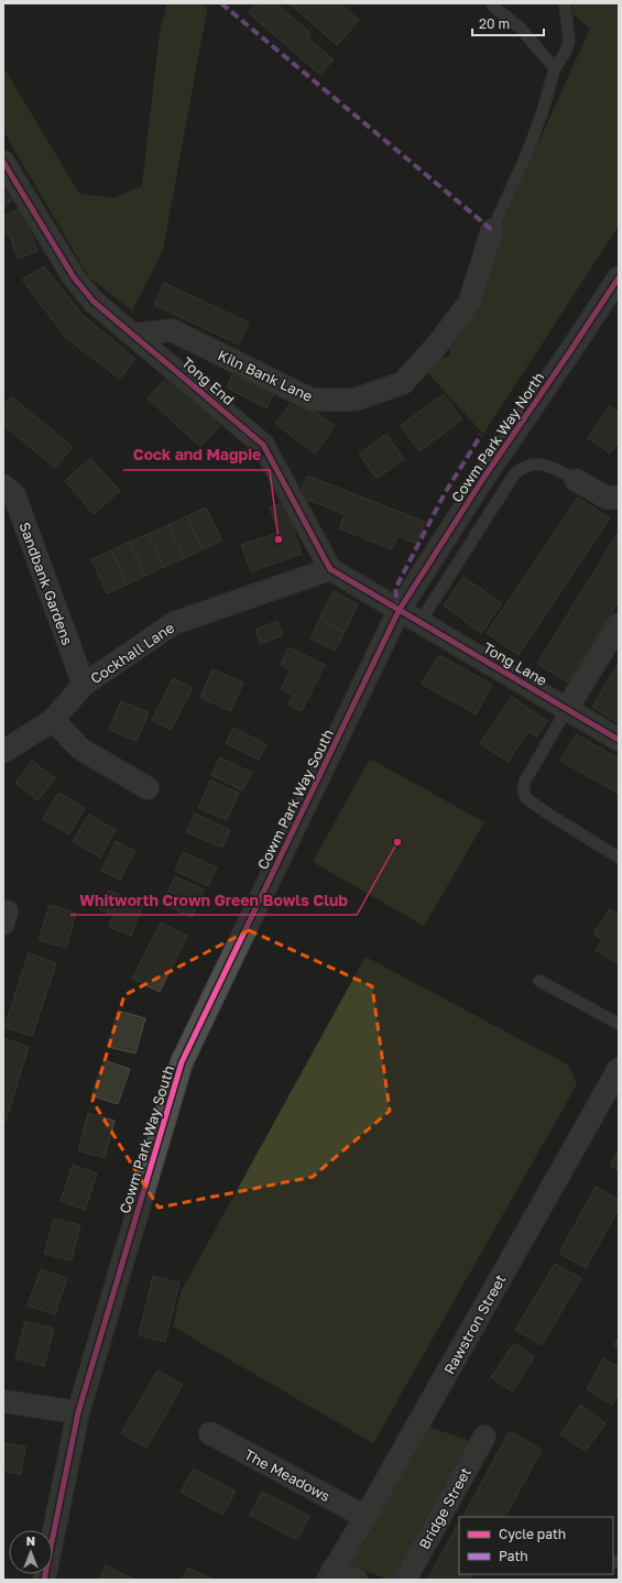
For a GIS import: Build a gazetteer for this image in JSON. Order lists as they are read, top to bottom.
{
  "streets": {
    "street": [
      "Kiln Bank Lane",
      "Tong End",
      "Cowm Park Way North",
      "Sandbank Gardens",
      "Cockhall Lane",
      "Tong Lane",
      "Cowm Park Way South",
      "Rawstron Street",
      "The Meadows",
      "Bridge Street"
    ]
  },
  "crossings": [
    ["Kiln Bank Lane", "Tong End"],
    ["Tong End", "Cockhall Lane"],
    ["Cowm Park Way North", "Tong Lane"],
    ["Cowm Park Way North", "Cowm Park Way South"],
    ["Sandbank Gardens", "Cockhall Lane"],
    ["Tong Lane", "Cowm Park Way South"],
    ["Rawstron Street", "The Meadows"]
  ],
  "places": ["Cock and Magpie", "Whitworth Crown Green Bowls Club"],
  "legend": ["Cycle path", "Path"],
  "scale_bar": "20 m",
  "north": "top"
}
